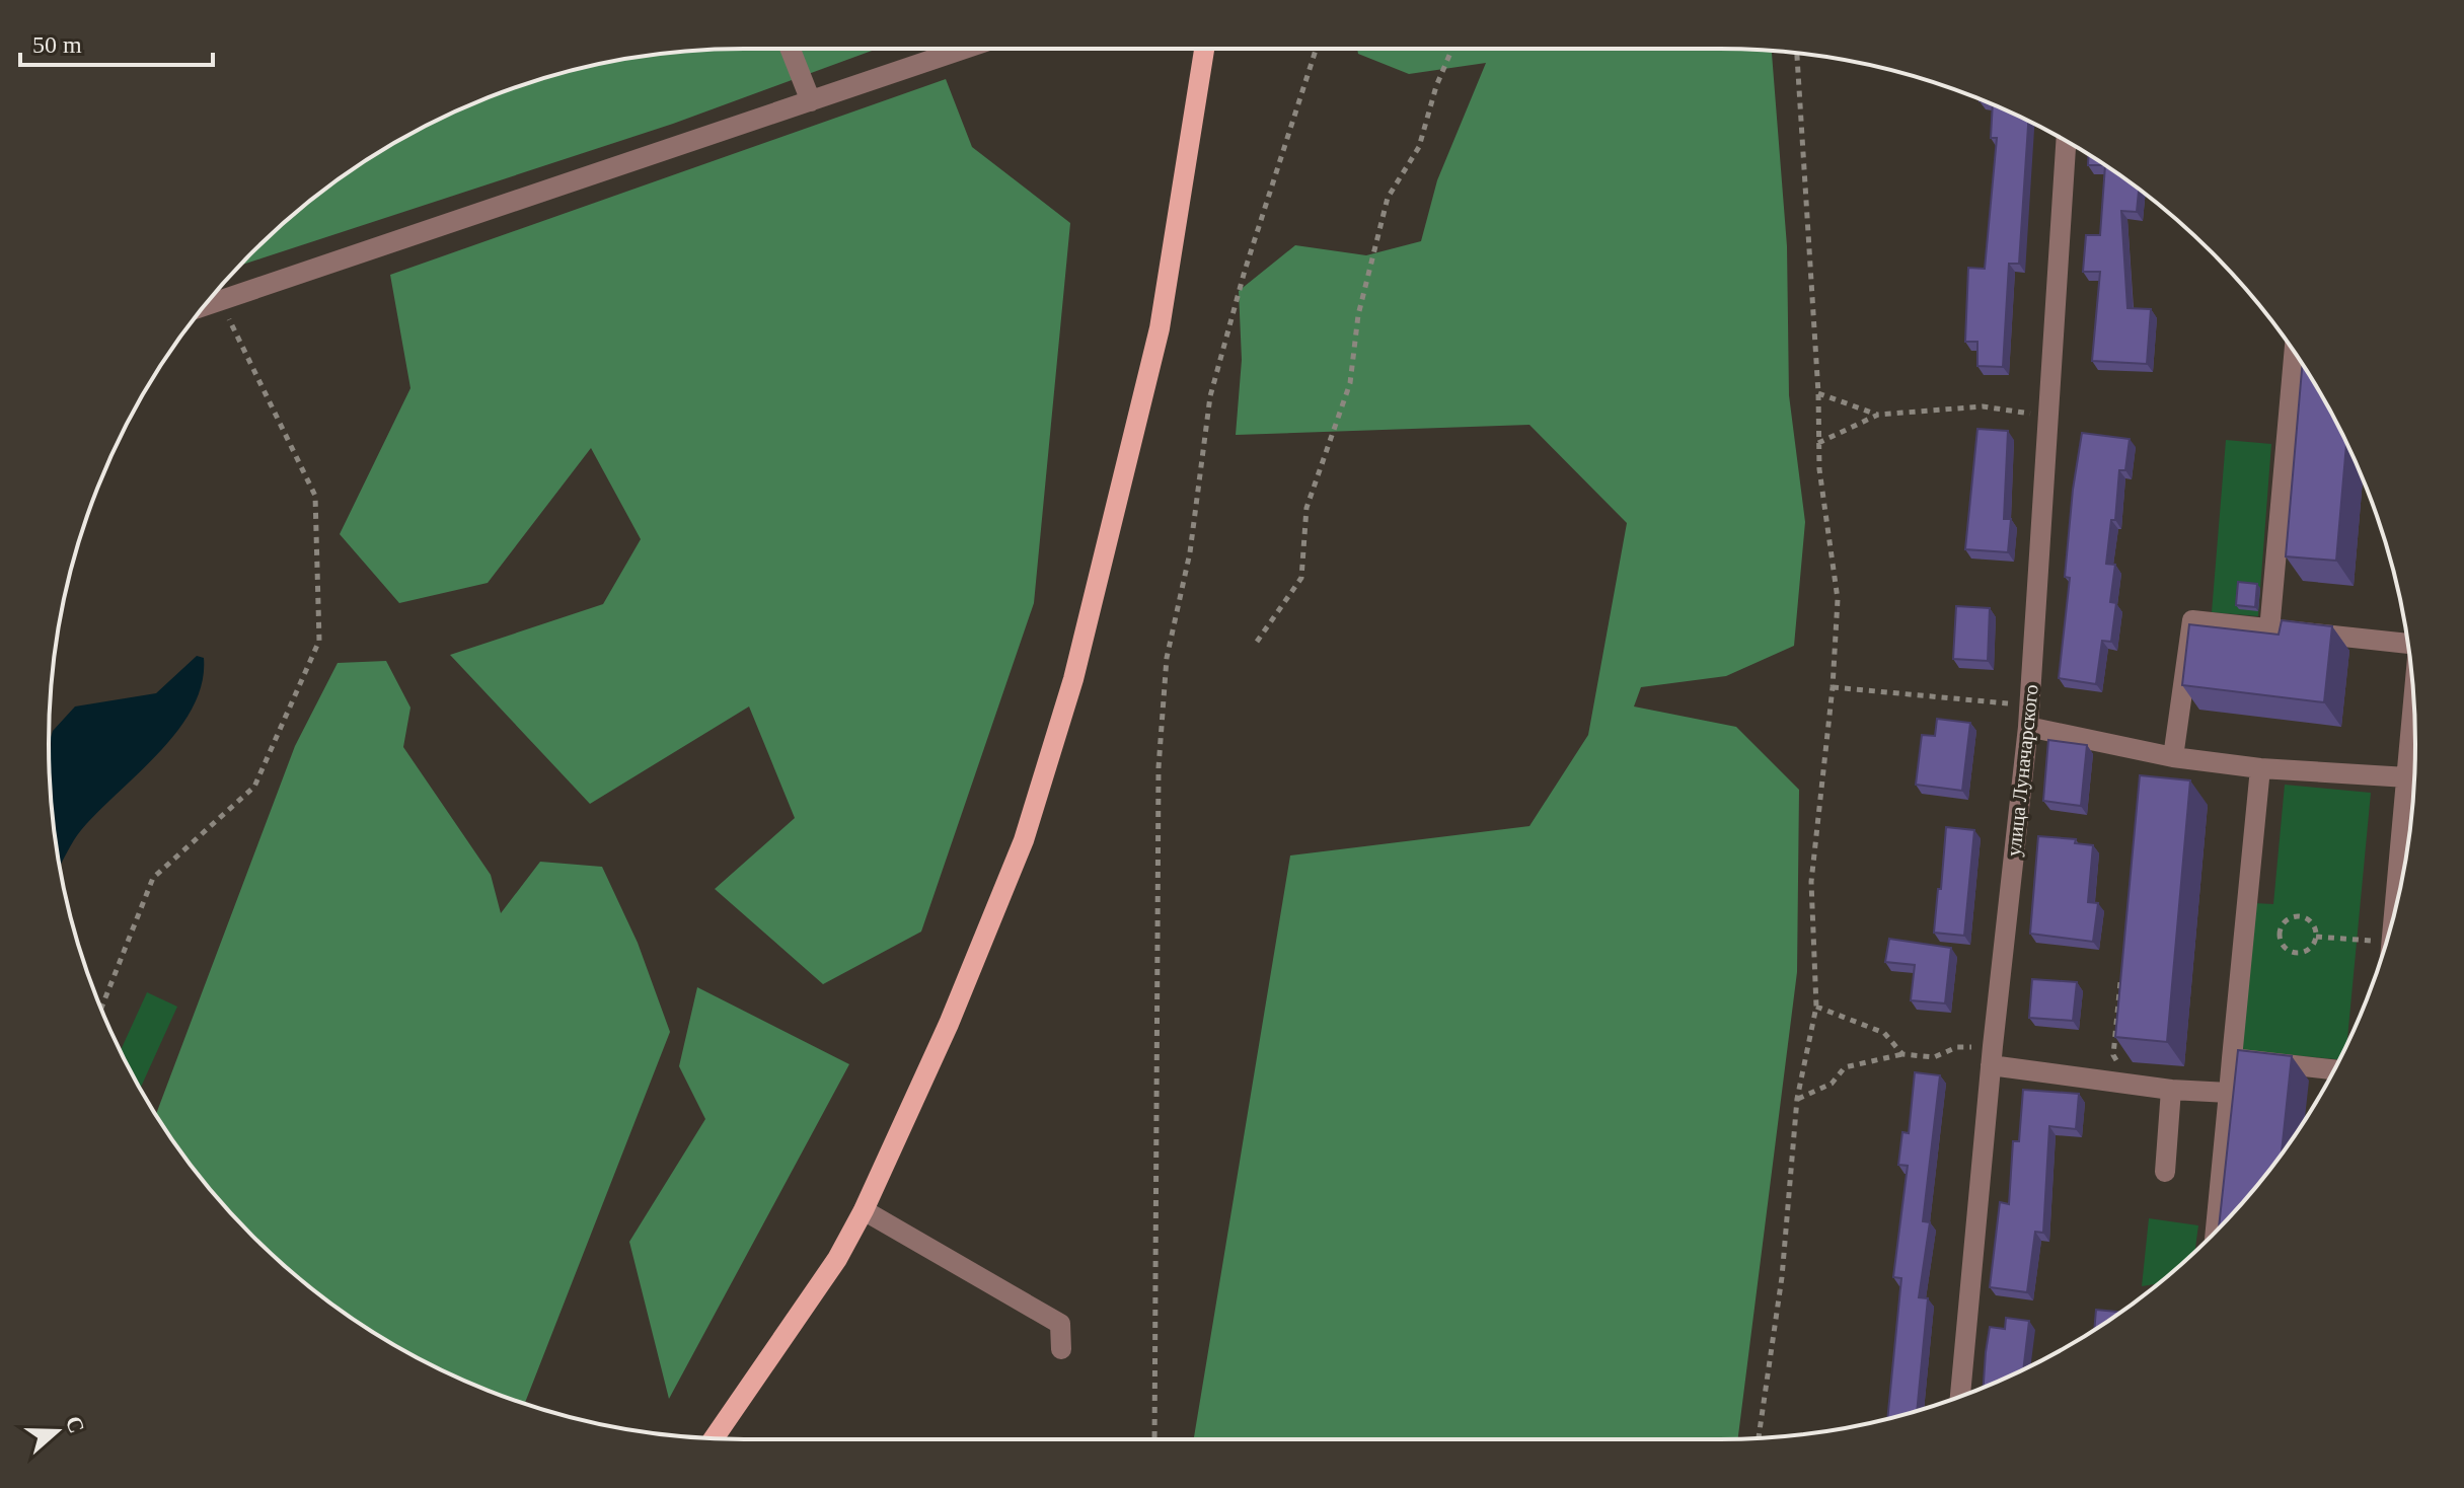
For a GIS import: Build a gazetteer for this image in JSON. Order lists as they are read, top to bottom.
{
  "streets": {
    "street": ["улица Луначарского"]
  },
  "scale_bar": "50 m",
  "north": "right"
}
